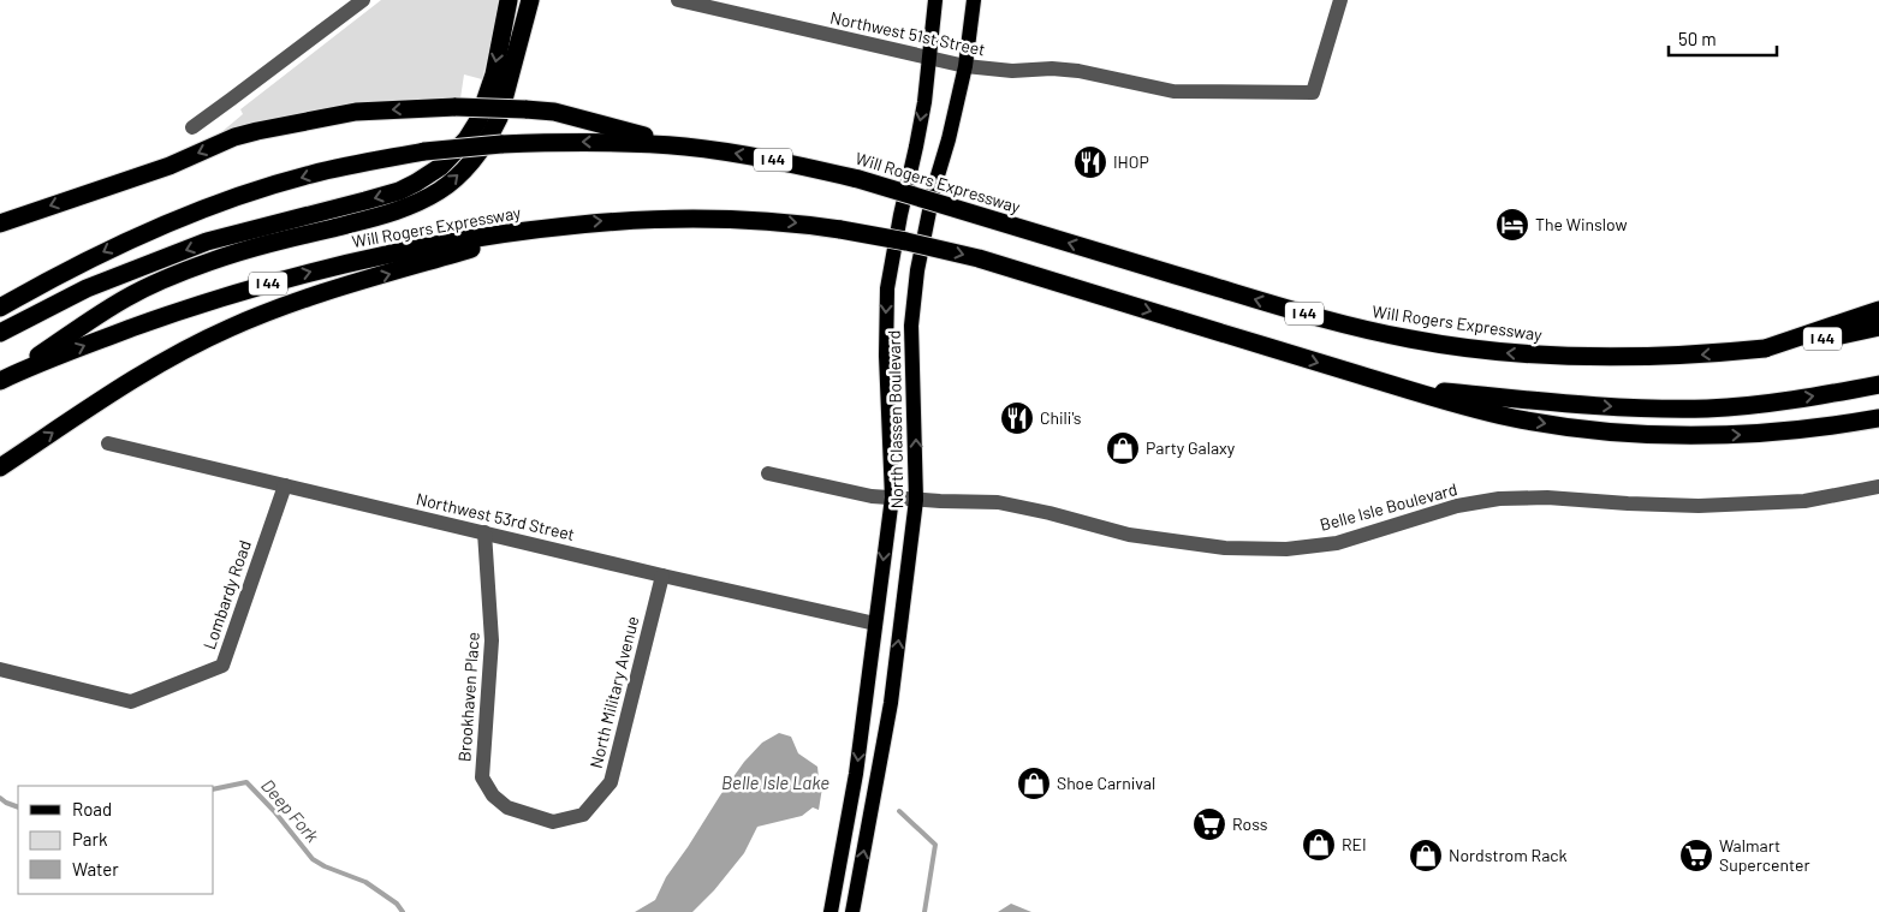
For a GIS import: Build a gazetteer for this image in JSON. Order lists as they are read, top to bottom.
{
  "streets": {
    "highway": ["I 44", "Will Rogers Expressway"],
    "main road": ["North Classen Boulevard"],
    "street": [
      "Northwest 51st Street",
      "Belle Isle Boulevard",
      "Northwest 53rd Street",
      "Lombardy Road",
      "North Military Avenue",
      "Brookhaven Place"
    ]
  },
  "crossings": [
    ["Northwest 51st Street", "North Classen Boulevard"],
    ["North Classen Boulevard", "Belle Isle Boulevard"],
    ["North Classen Boulevard", "Northwest 53rd Street"],
    ["Northwest 53rd Street", "Lombardy Road"],
    ["Northwest 53rd Street", "North Military Avenue"],
    ["Northwest 53rd Street", "Brookhaven Place"],
    ["North Military Avenue", "Brookhaven Place"]
  ],
  "water": ["Belle Isle Lake", "Deep Fork"],
  "places": {
    "restaurant": ["IHOP", "Chili's"],
    "hotel": ["The Winslow"],
    "shop": [
      "Party Galaxy",
      "Shoe Carnival",
      "REI",
      "Nordstrom Rack"
    ],
    "supermarket": ["Ross", "Walmart Supercenter"]
  },
  "legend": ["Road", "Park", "Water"],
  "scale_bar": "50 m"
}
